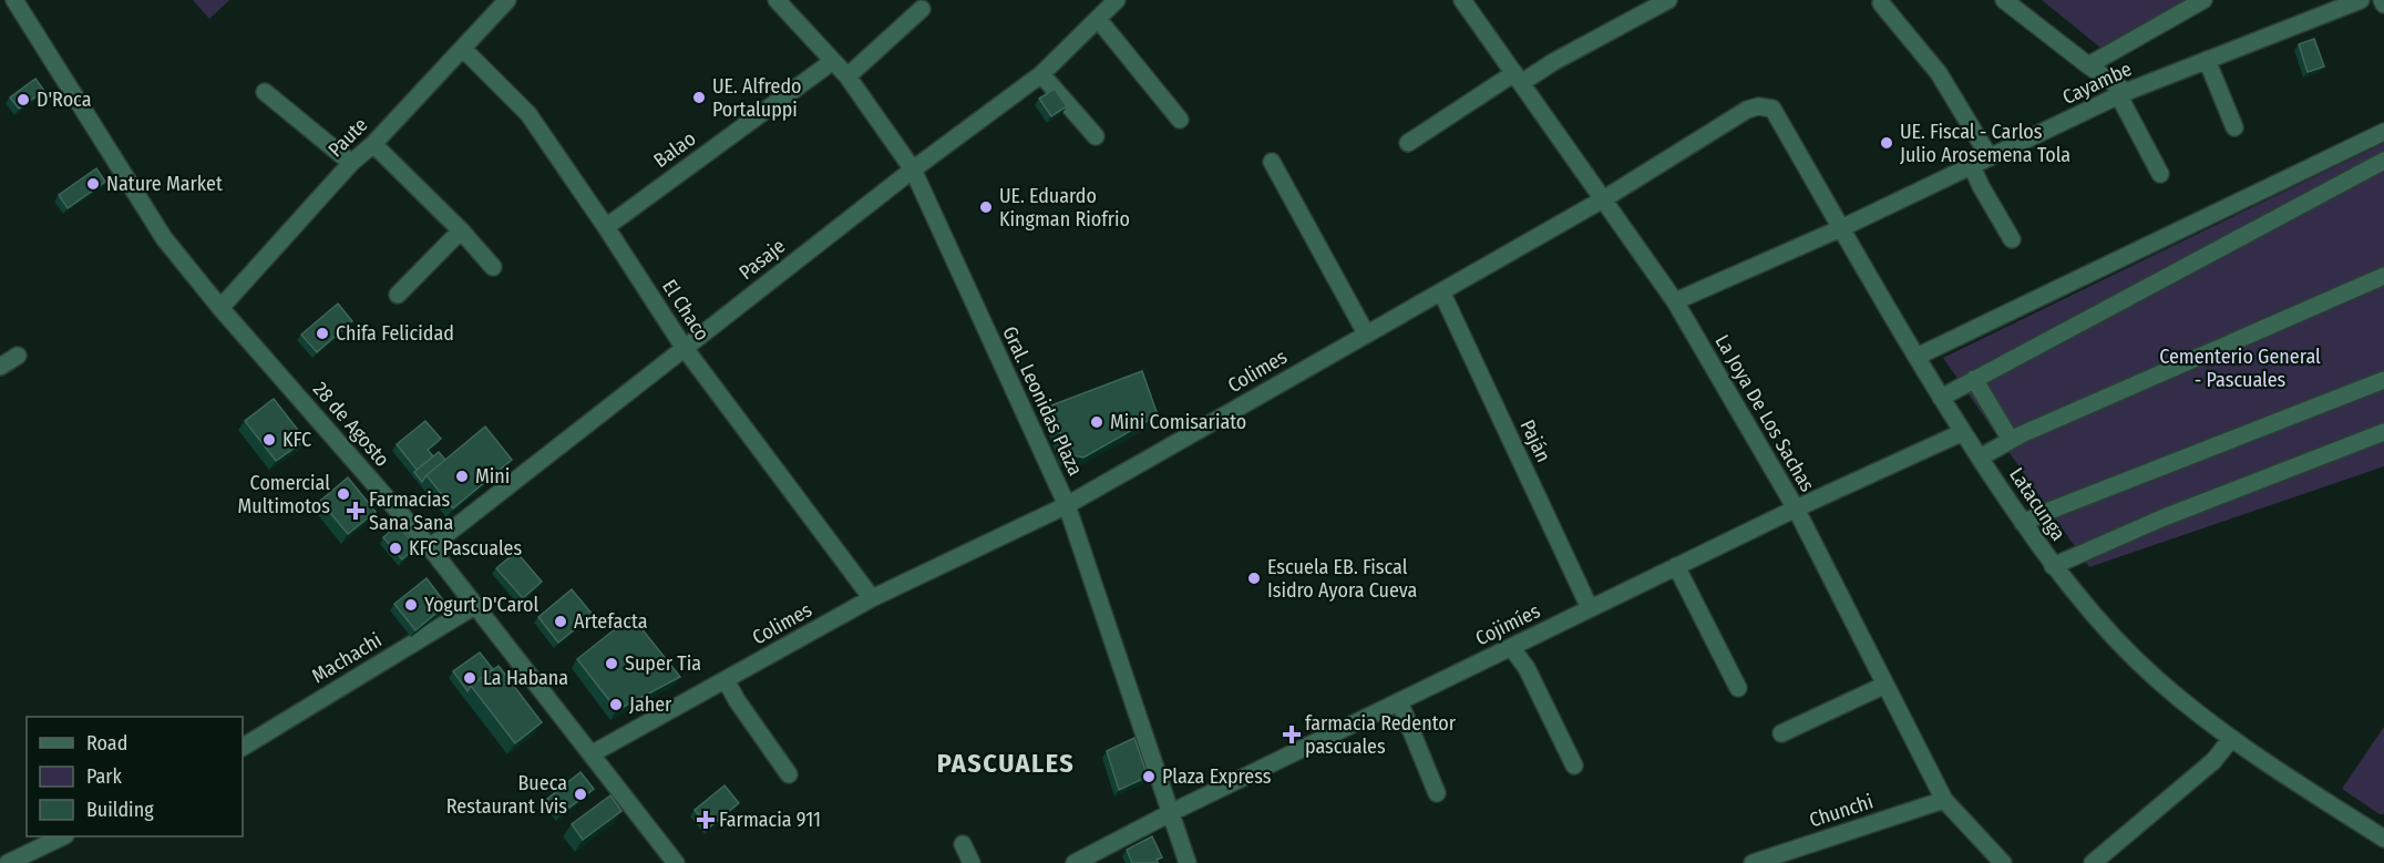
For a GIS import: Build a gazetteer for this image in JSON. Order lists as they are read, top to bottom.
{
  "streets": {
    "street": [
      "Cayambe",
      "Paute",
      "Balao",
      "Pasaje",
      "El Chaco",
      "Colimes",
      "Gral. Leonidas Plaza",
      "La Joya De Los Sachas",
      "28 de Agosto",
      "Paján",
      "Latacunga",
      "Cojimíes",
      "Machachi",
      "Chunchi"
    ]
  },
  "crossings": [
    ["Cayambe", "La Joya De Los Sachas"],
    ["Cayambe", "Latacunga"],
    ["Paute", "El Chaco"],
    ["Paute", "28 de Agosto"],
    ["Balao", "El Chaco"],
    ["Balao", "Gral. Leonidas Plaza"],
    ["Pasaje", "El Chaco"],
    ["Pasaje", "Gral. Leonidas Plaza"],
    ["Pasaje", "28 de Agosto"],
    ["El Chaco", "Colimes"],
    ["Colimes", "Gral. Leonidas Plaza"],
    ["Colimes", "La Joya De Los Sachas"],
    ["Colimes", "28 de Agosto"],
    ["Colimes", "Paján"],
    ["Colimes", "Latacunga"],
    ["Gral. Leonidas Plaza", "Cojimíes"],
    ["La Joya De Los Sachas", "Cojimíes"],
    ["La Joya De Los Sachas", "Chunchi"],
    ["28 de Agosto", "Machachi"],
    ["Paján", "Cojimíes"],
    ["Latacunga", "Cojimíes"]
  ],
  "districts": ["PASCUALES"],
  "parks": ["Cementerio General - Pascuales"],
  "places": {
    "other": [
      "UE. Alfredo Portaluppi",
      "D'Roca",
      "UE. Fiscal - Carlos Julio Arosemena Tola",
      "Nature Market",
      "UE. Eduardo Kingman Riofrio",
      "Chifa Felicidad",
      "Mini Comisariato",
      "KFC",
      "Mini",
      "Comercial Multimotos",
      "KFC Pascuales",
      "Escuela EB. Fiscal Isidro Ayora Cueva",
      "Yogurt D'Carol",
      "Artefacta",
      "Super Tia",
      "La Habana",
      "Jaher",
      "Plaza Express",
      "Bueca Restaurant Ivis"
    ],
    "health": ["Farmacias Sana Sana", "farmacia Redentor pascuales", "Farmacia 911"]
  },
  "legend": ["Road", "Park", "Building"]
}
